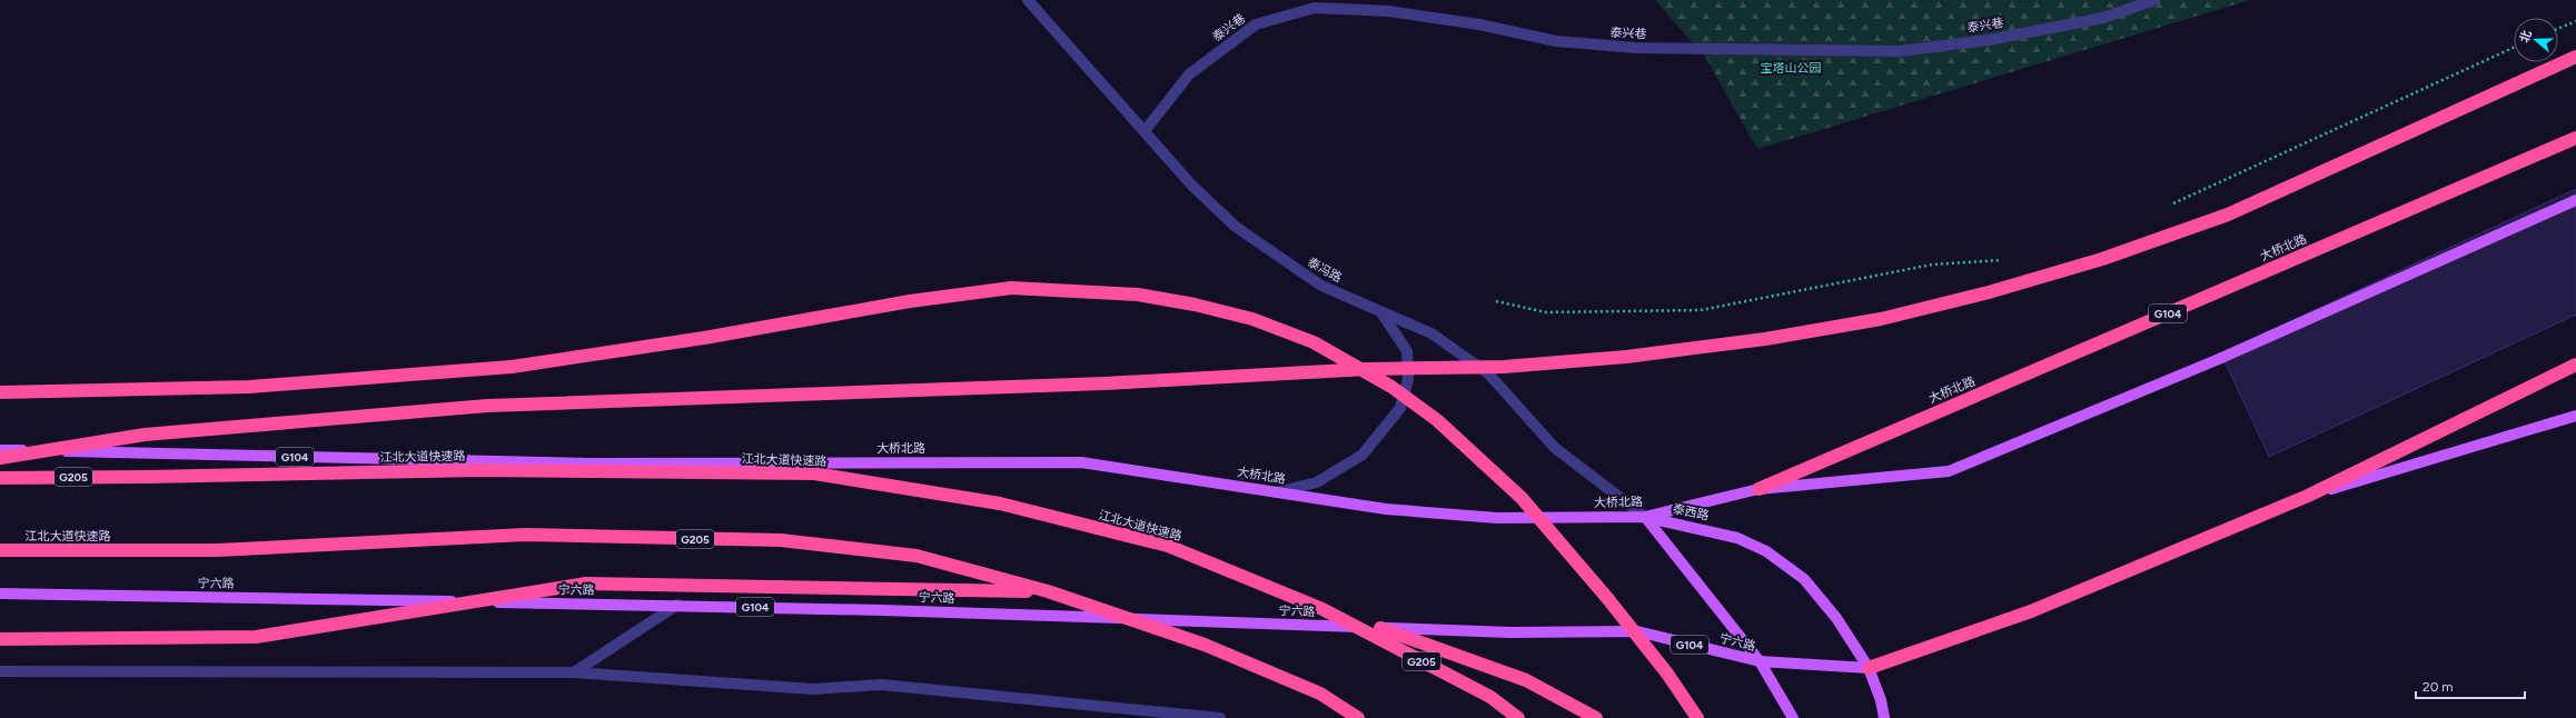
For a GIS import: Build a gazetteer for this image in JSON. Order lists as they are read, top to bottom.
{
  "streets": {
    "highway": [
      "大桥北路",
      "G104",
      "江北大道快速路",
      "G205"
    ],
    "main road": ["泰西路", "宁六路"],
    "street": ["泰兴巷", "泰冯路"]
  },
  "crossings": [
    ["泰兴巷", "泰冯路"],
    ["大桥北路", "泰冯路"],
    ["大桥北路", "泰西路"],
    ["泰冯路", "泰西路"],
    ["G104", "泰西路"],
    ["G104", "宁六路"],
    ["泰西路", "宁六路"]
  ],
  "parks": ["宝塔山公园"],
  "scale_bar": "20 m",
  "north": "left"
}
